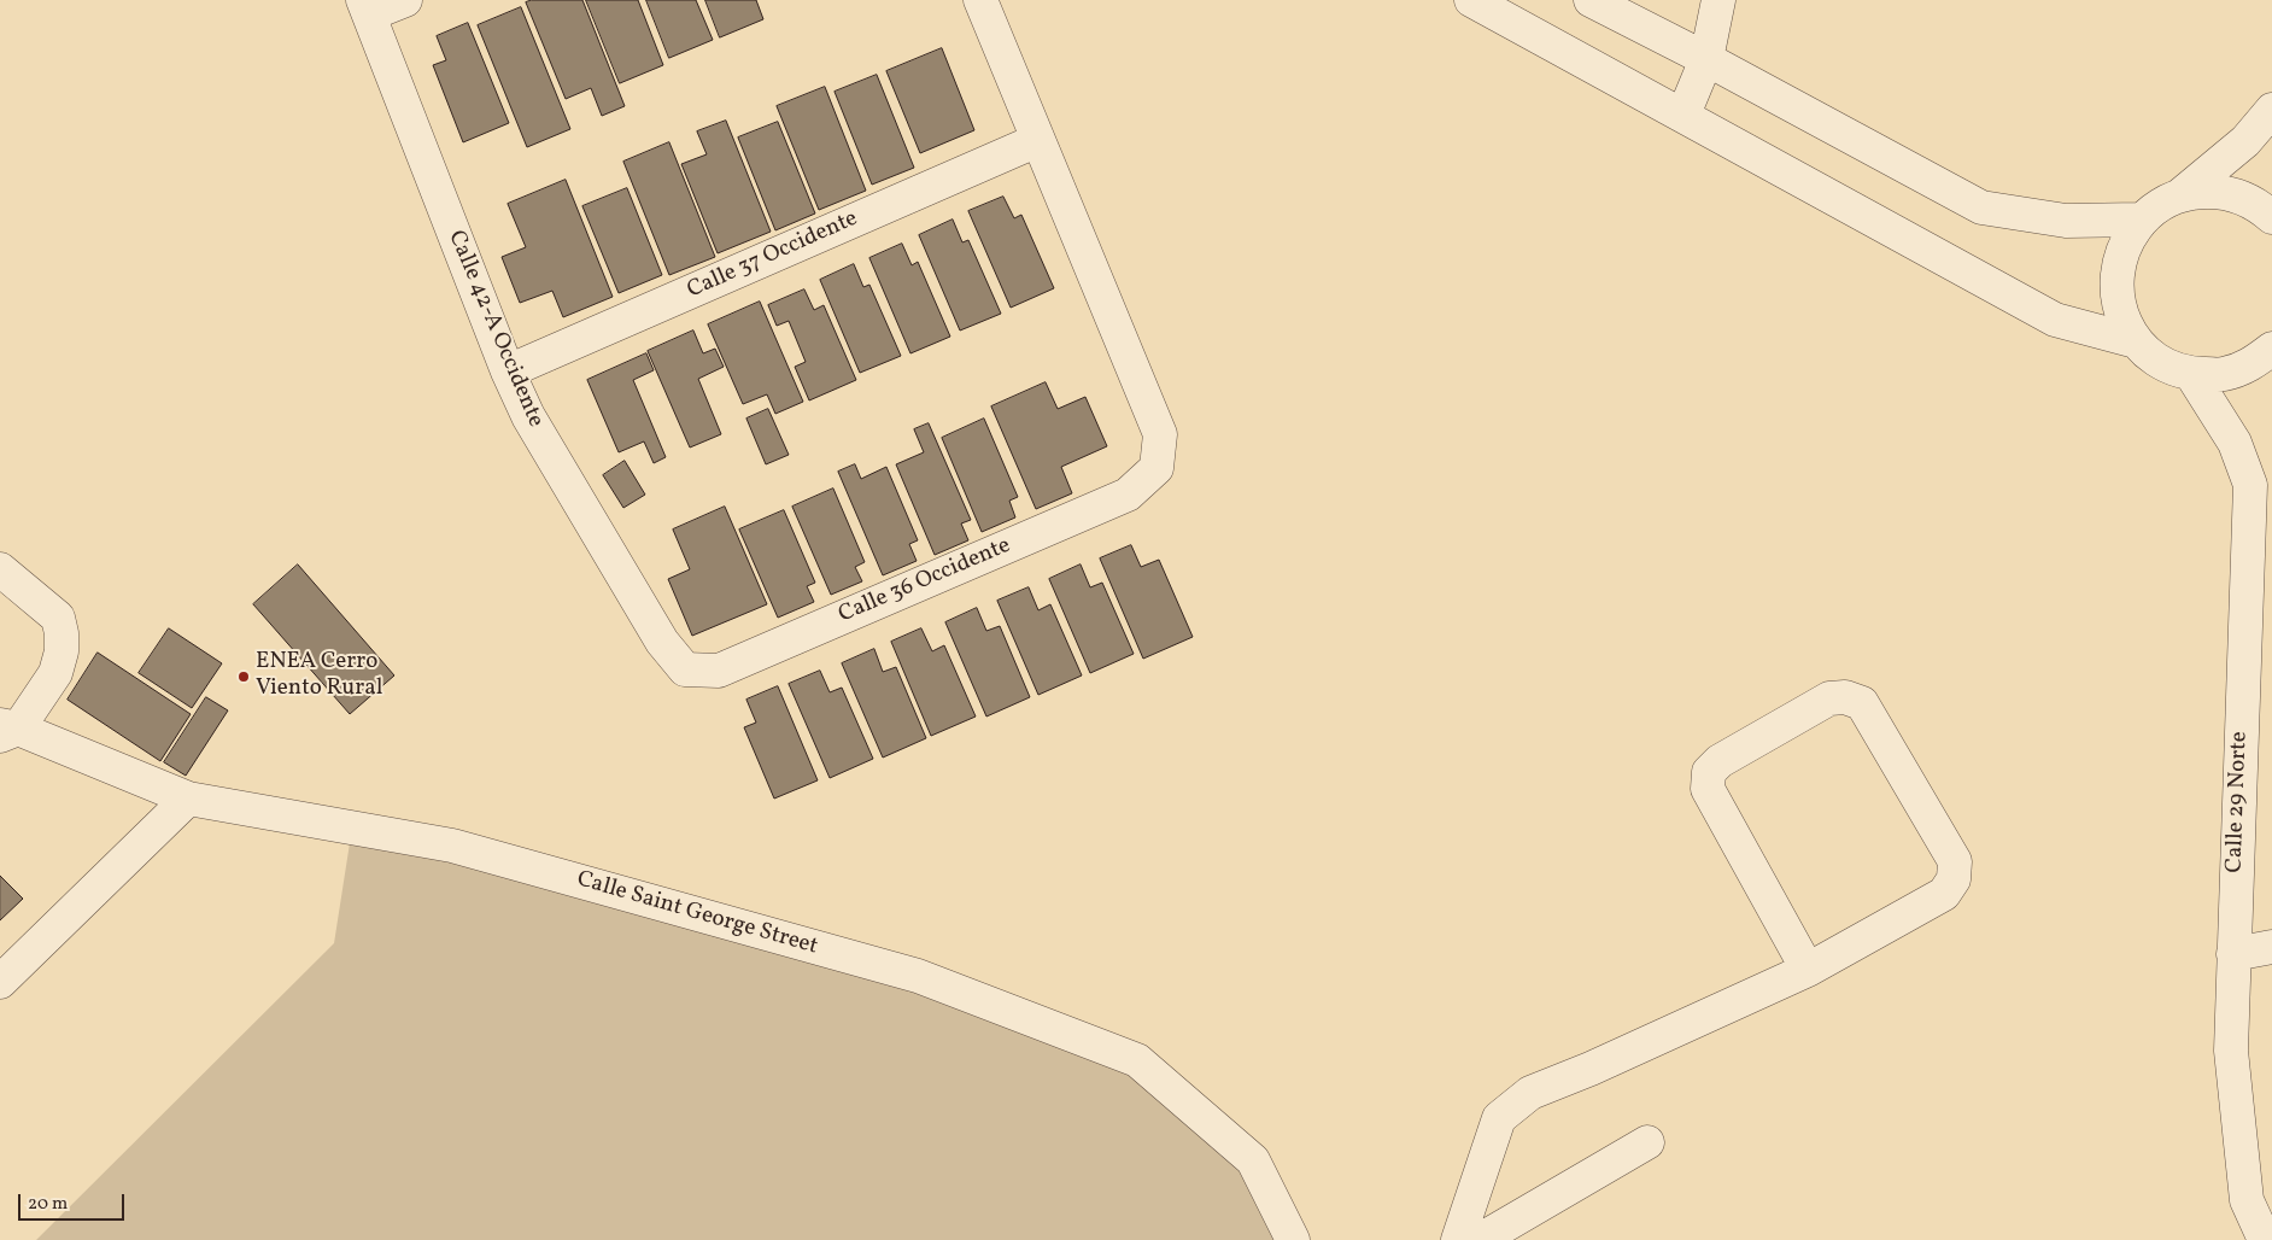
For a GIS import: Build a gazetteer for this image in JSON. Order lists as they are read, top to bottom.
{
  "streets": {
    "street": [
      "Calle 37 Occidente",
      "Calle 42-A Occidente",
      "Calle 36 Occidente",
      "Calle 29 Norte",
      "Calle Saint George Street"
    ]
  },
  "crossings": [
    ["Calle 37 Occidente", "Calle 42-A Occidente"],
    ["Calle 37 Occidente", "Calle 36 Occidente"],
    ["Calle 42-A Occidente", "Calle 36 Occidente"]
  ],
  "places": ["ENEA Cerro Viento Rural"],
  "scale_bar": "20 m"
}
